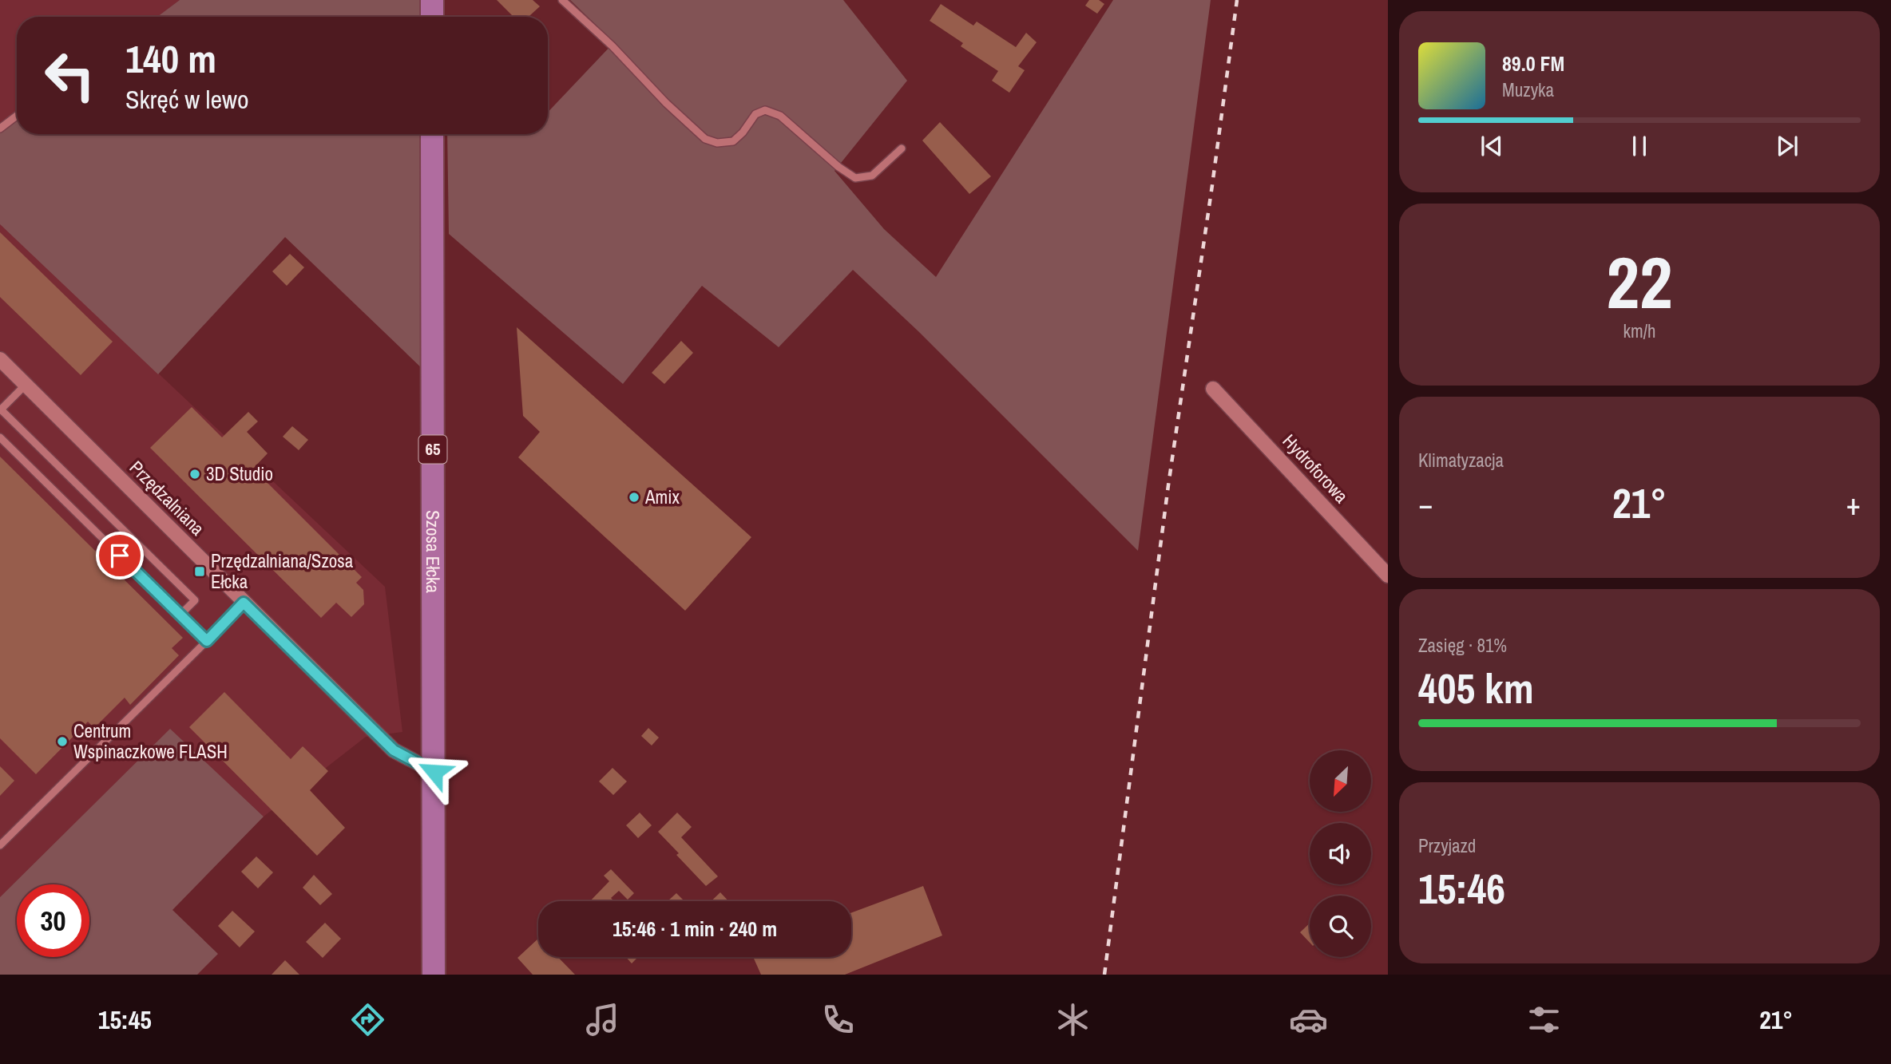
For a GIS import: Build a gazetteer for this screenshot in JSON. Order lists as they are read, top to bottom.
{
  "streets": {
    "main road": ["65", "Szosa Ełcka"],
    "street": ["Hydroforowa", "Przędzalniana"]
  },
  "crossings": [
    ["Przędzalniana", "Szosa Ełcka"]
  ],
  "places": {
    "other": ["3D Studio", "Amix", "Centrum Wspinaczkowe FLASH"],
    "transit": ["Przędzalniana/Szosa Ełcka"]
  },
  "north": "bottom left",
  "page": {
    "turn": ["140 m", "Skręć w lewo"],
    "song": ["89.0 FM", "Muzyka"],
    "tile": [
      ["22", "km/h"],
      "Klimatyzacja",
      ["Zasięg · 81%", "405 km"],
      ["Przyjazd", "15:46"]
    ],
    "heat": ["−", "21°", "+"],
    "limit": "30",
    "trip": "15:46 · 1 min · 240 m",
    "tabs": ["15:45", "21°"]
  }
}
